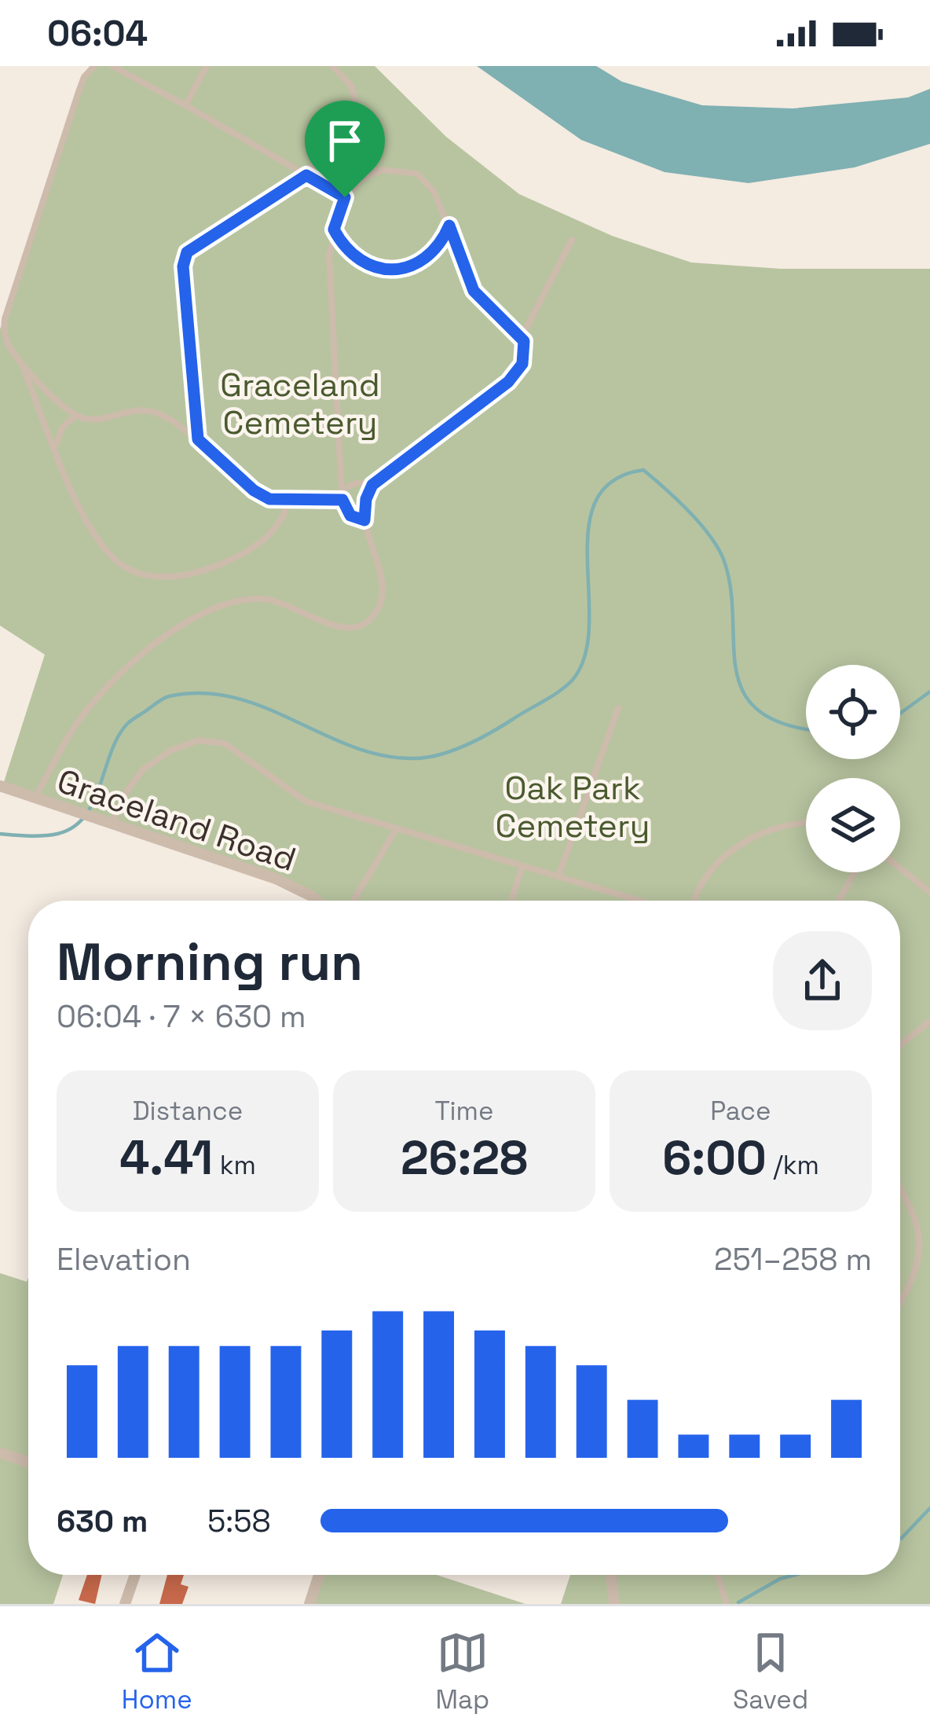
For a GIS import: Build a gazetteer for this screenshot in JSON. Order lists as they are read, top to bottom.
{
  "streets": {
    "street": ["Graceland Road"]
  },
  "parks": ["Graceland Cemetery", "Oak Park Cemetery"],
  "page": {
    "status": "06:04",
    "heading": ["Morning run", "06:04 · 7 × 630 m"],
    "stats": [
      ["Distance", "4.41 km"],
      ["Time", "26:28"],
      ["Pace", "6:00 /km"]
    ],
    "chart": ["Elevation", "251–258 m"],
    "list": [
      {
        "name": "630 m",
        "note": "5:58"
      }
    ],
    "tabs": ["Home", "Map", "Saved"]
  }
}
